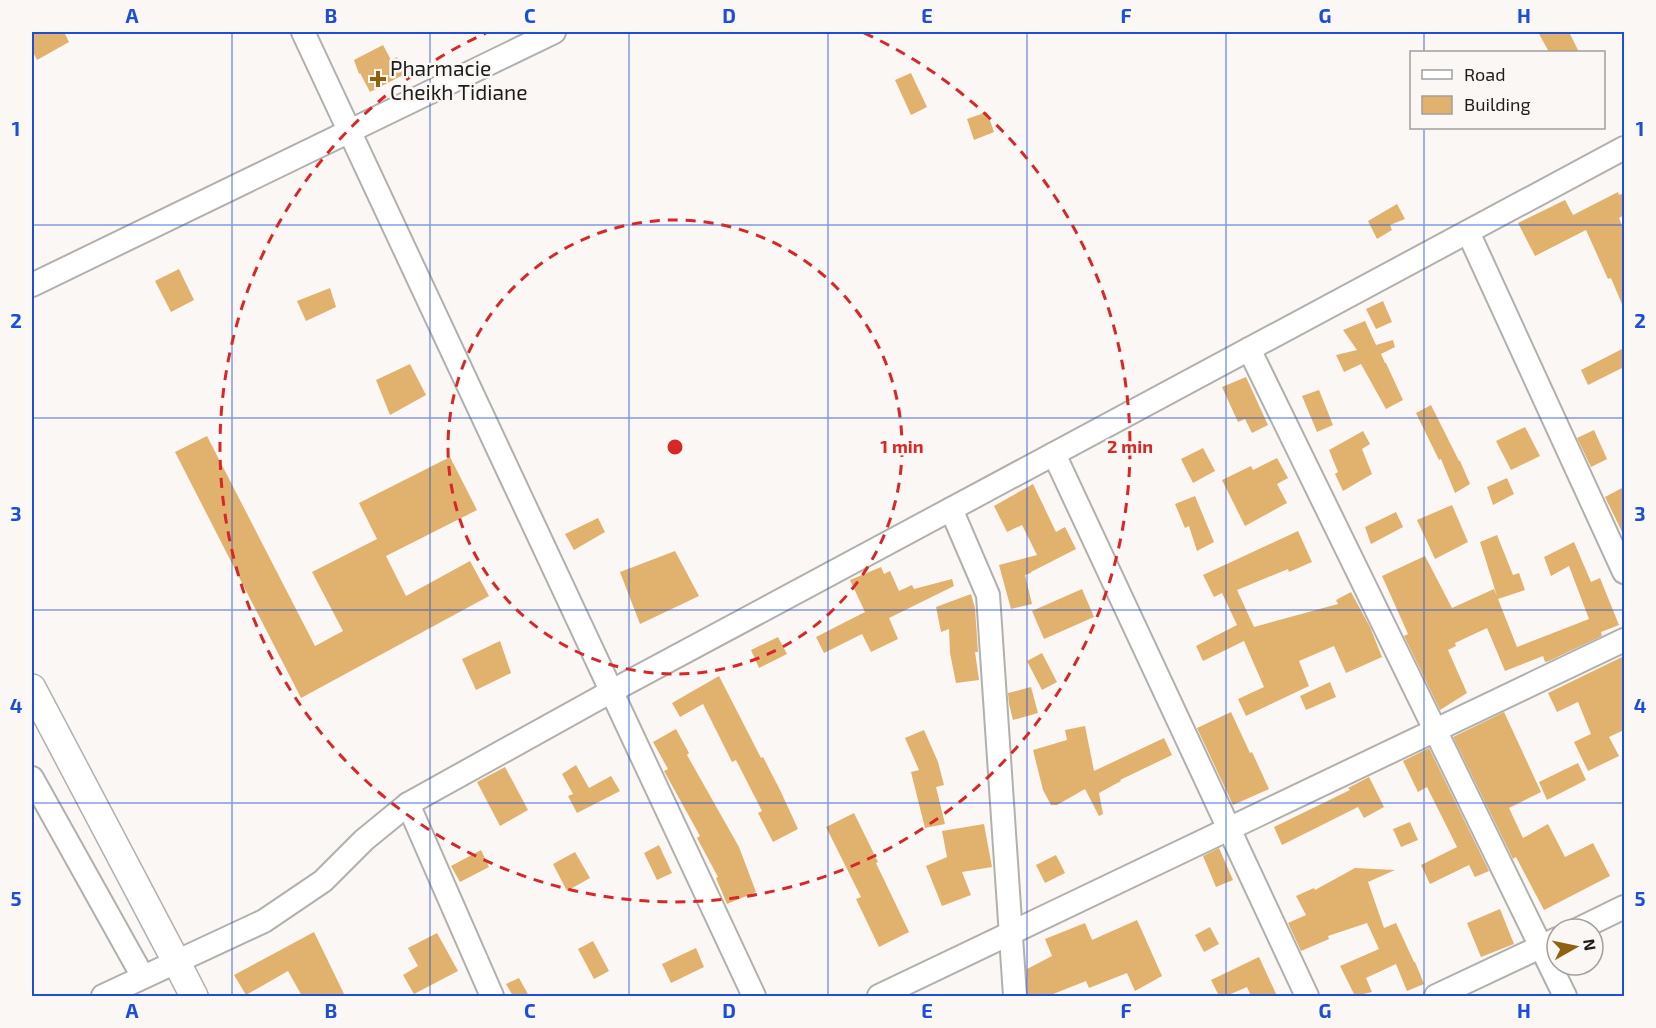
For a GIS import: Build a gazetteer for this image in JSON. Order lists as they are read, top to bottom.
{
  "places": {
    "health": ["Pharmacie Cheikh Tidiane"]
  },
  "legend": ["Road", "Building"],
  "north": "right",
  "grid": {
    "columns": [
      "A",
      "B",
      "C",
      "D",
      "E",
      "F",
      "G",
      "H"
    ],
    "rows": [
      "1",
      "2",
      "3",
      "4",
      "5"
    ]
  },
  "rings": ["1 min", "2 min"]
}
